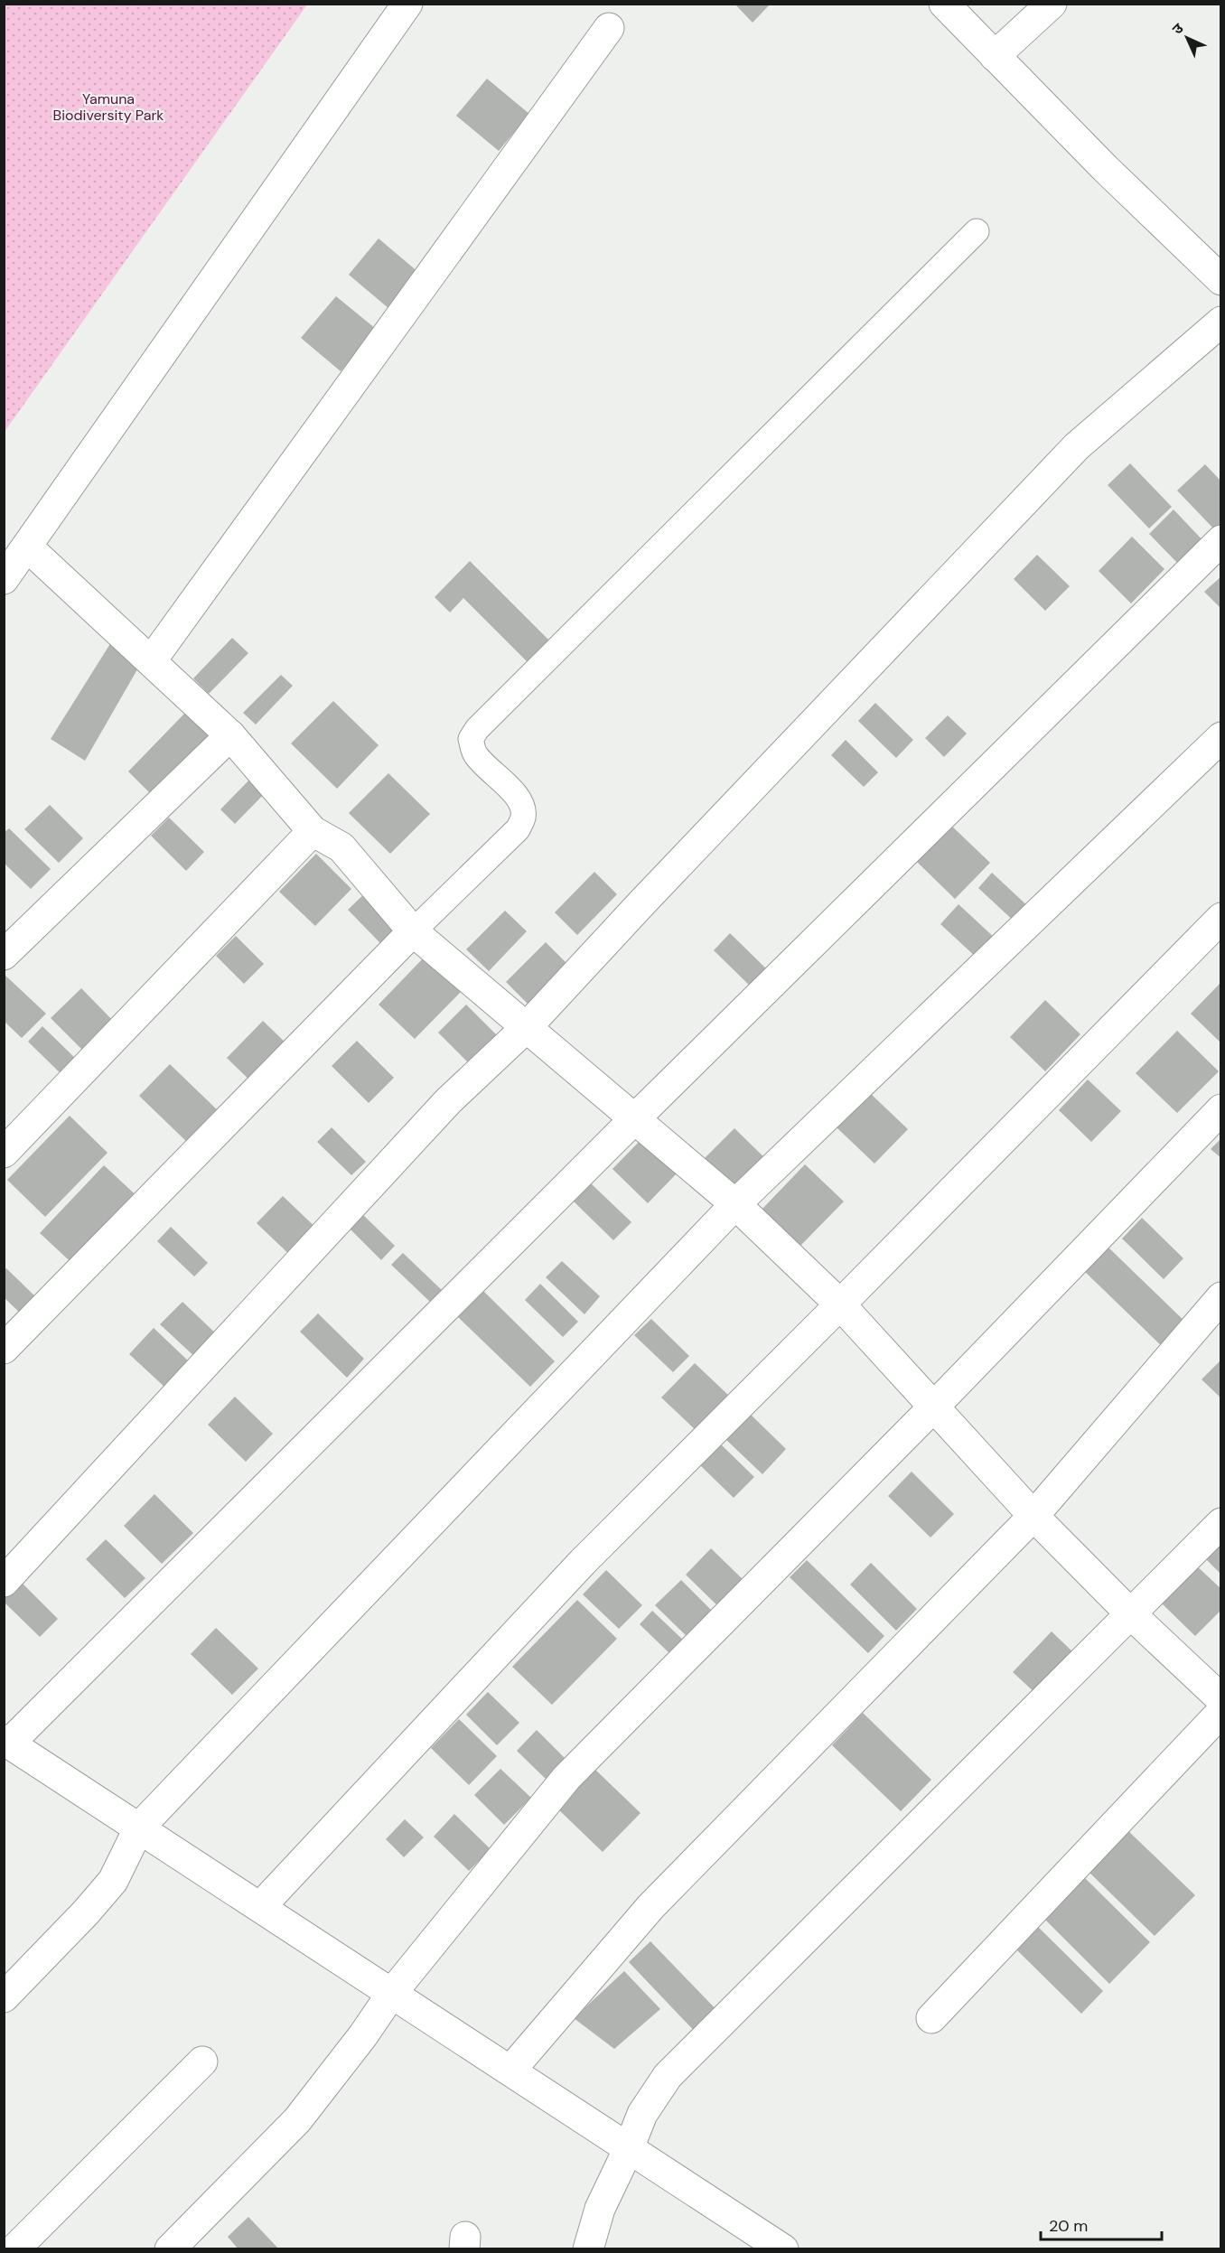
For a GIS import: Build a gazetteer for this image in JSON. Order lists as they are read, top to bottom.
{
  "parks": ["Yamuna Biodiversity Park"],
  "scale_bar": "20 m",
  "north": "top left"
}
